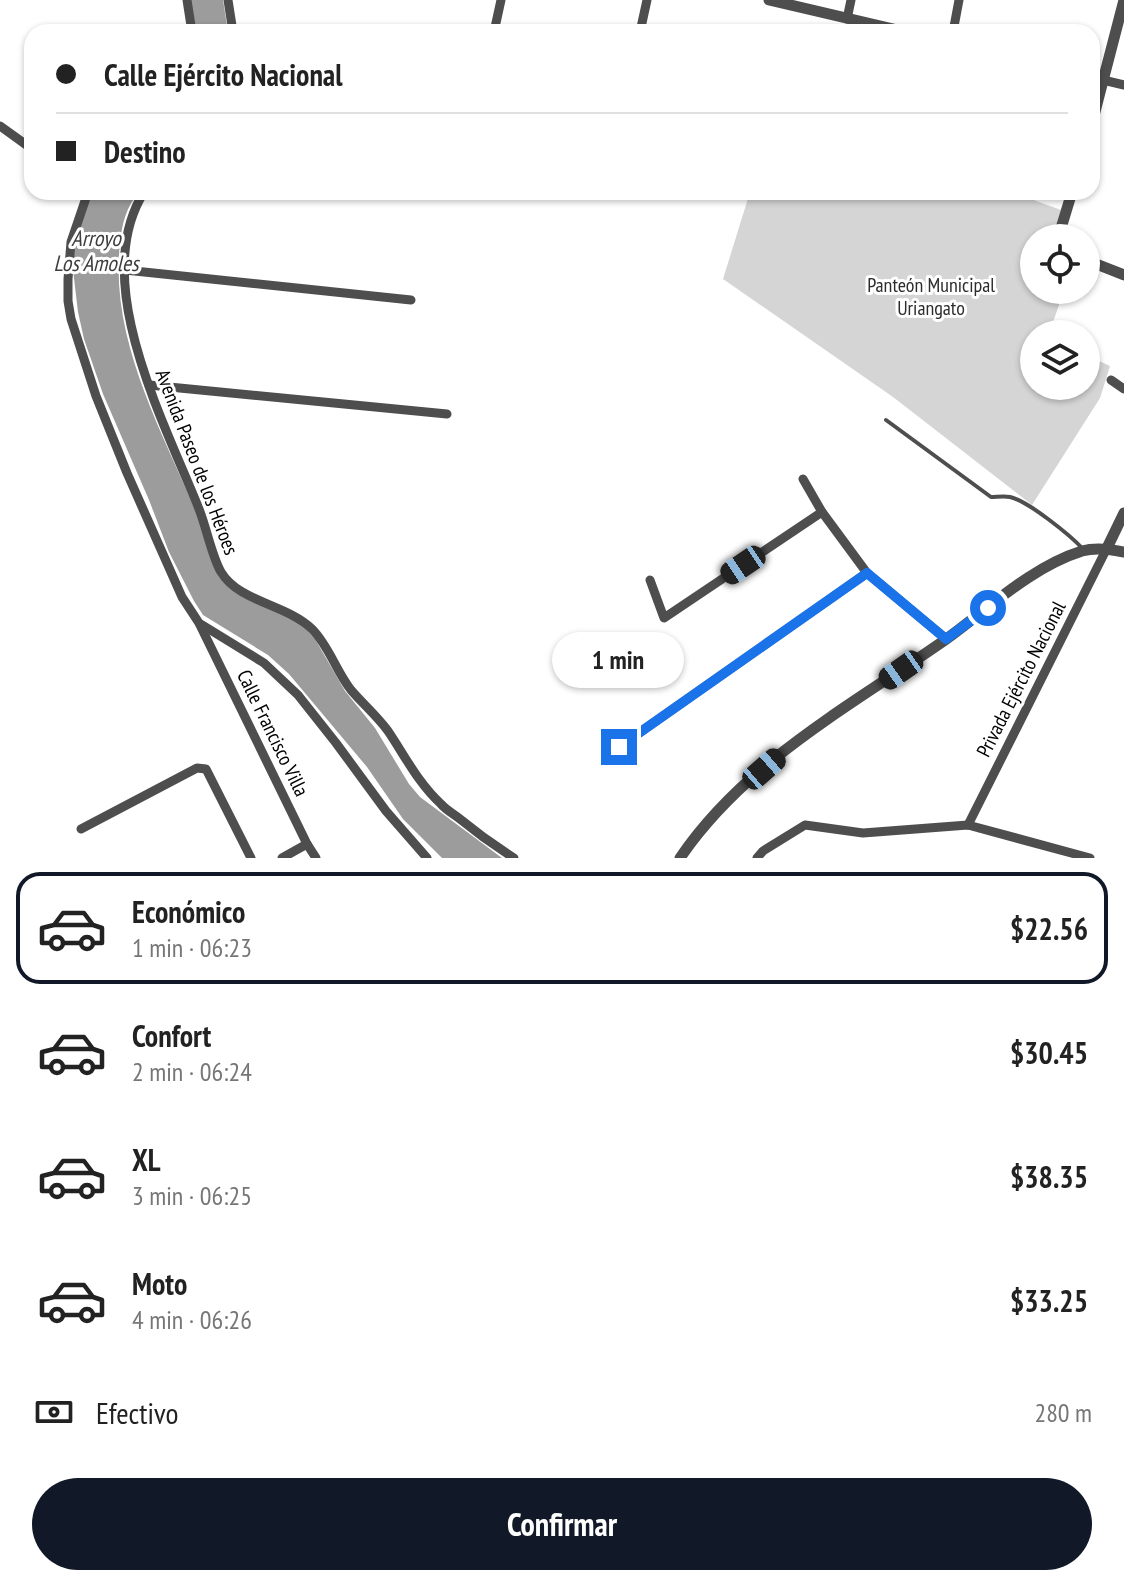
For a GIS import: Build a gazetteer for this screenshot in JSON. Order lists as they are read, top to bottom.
{
  "streets": {
    "street": ["Avenida Paseo de los Héroes", "Privada Ejército Nacional", "Calle Francisco Villa"]
  },
  "water": ["Arroyo Los Amoles"],
  "parks": ["Panteón Municipal Uriangato"],
  "page": {
    "banner": ["Calle Ejército Nacional", "Destino"],
    "bubble": "1 min",
    "list": [
      {
        "name": "Económico",
        "note": "1 min · 06:23",
        "value": "$22.56"
      },
      {
        "name": "Confort",
        "note": "2 min · 06:24",
        "value": "$30.45"
      },
      {
        "name": "XL",
        "note": "3 min · 06:25",
        "value": "$38.35"
      },
      {
        "name": "Moto",
        "note": "4 min · 06:26",
        "value": "$33.25"
      }
    ],
    "pay": ["Efectivo", "280 m"],
    "buttons": "Confirmar"
  }
}
